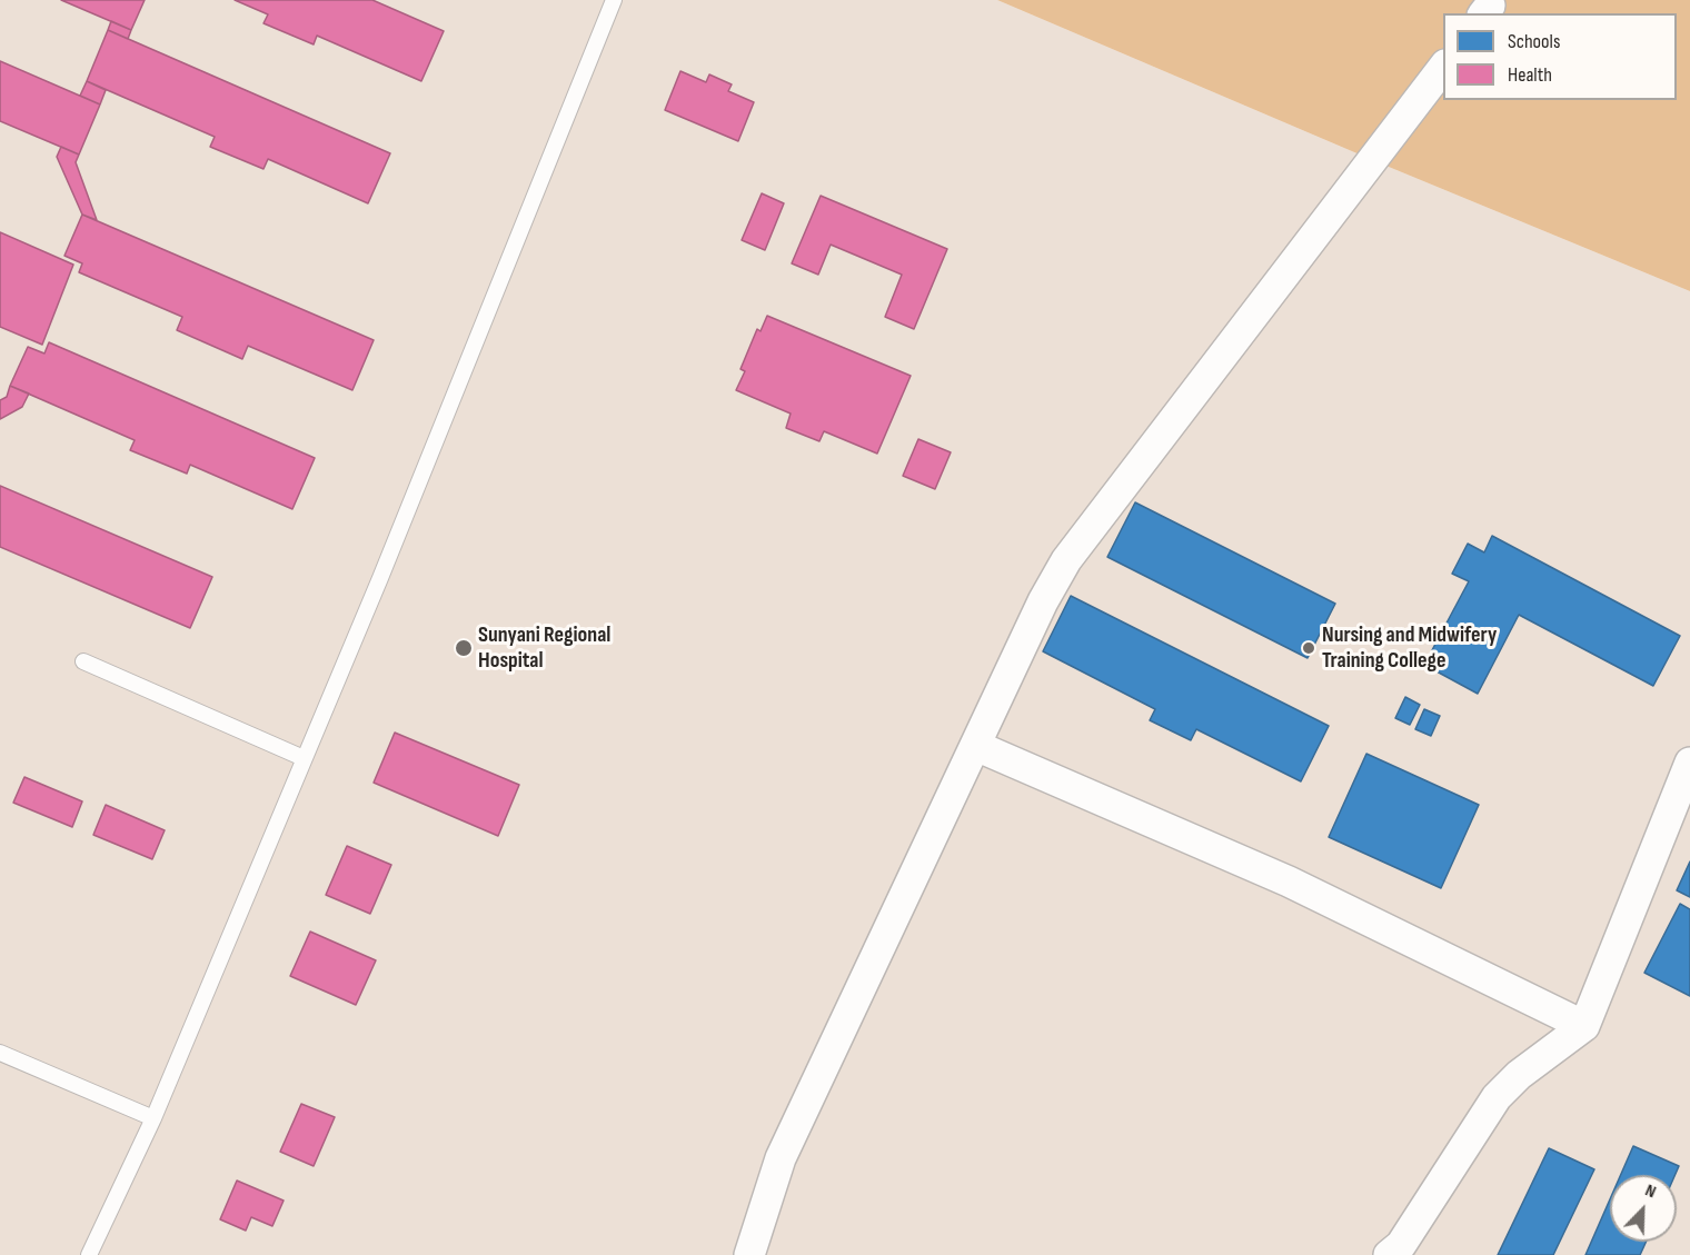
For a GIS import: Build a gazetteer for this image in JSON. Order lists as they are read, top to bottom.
{
  "places": ["Sunyani Regional Hospital", "Nursing and Midwifery Training College"],
  "legend": ["Schools", "Health"],
  "north": "top right"
}
